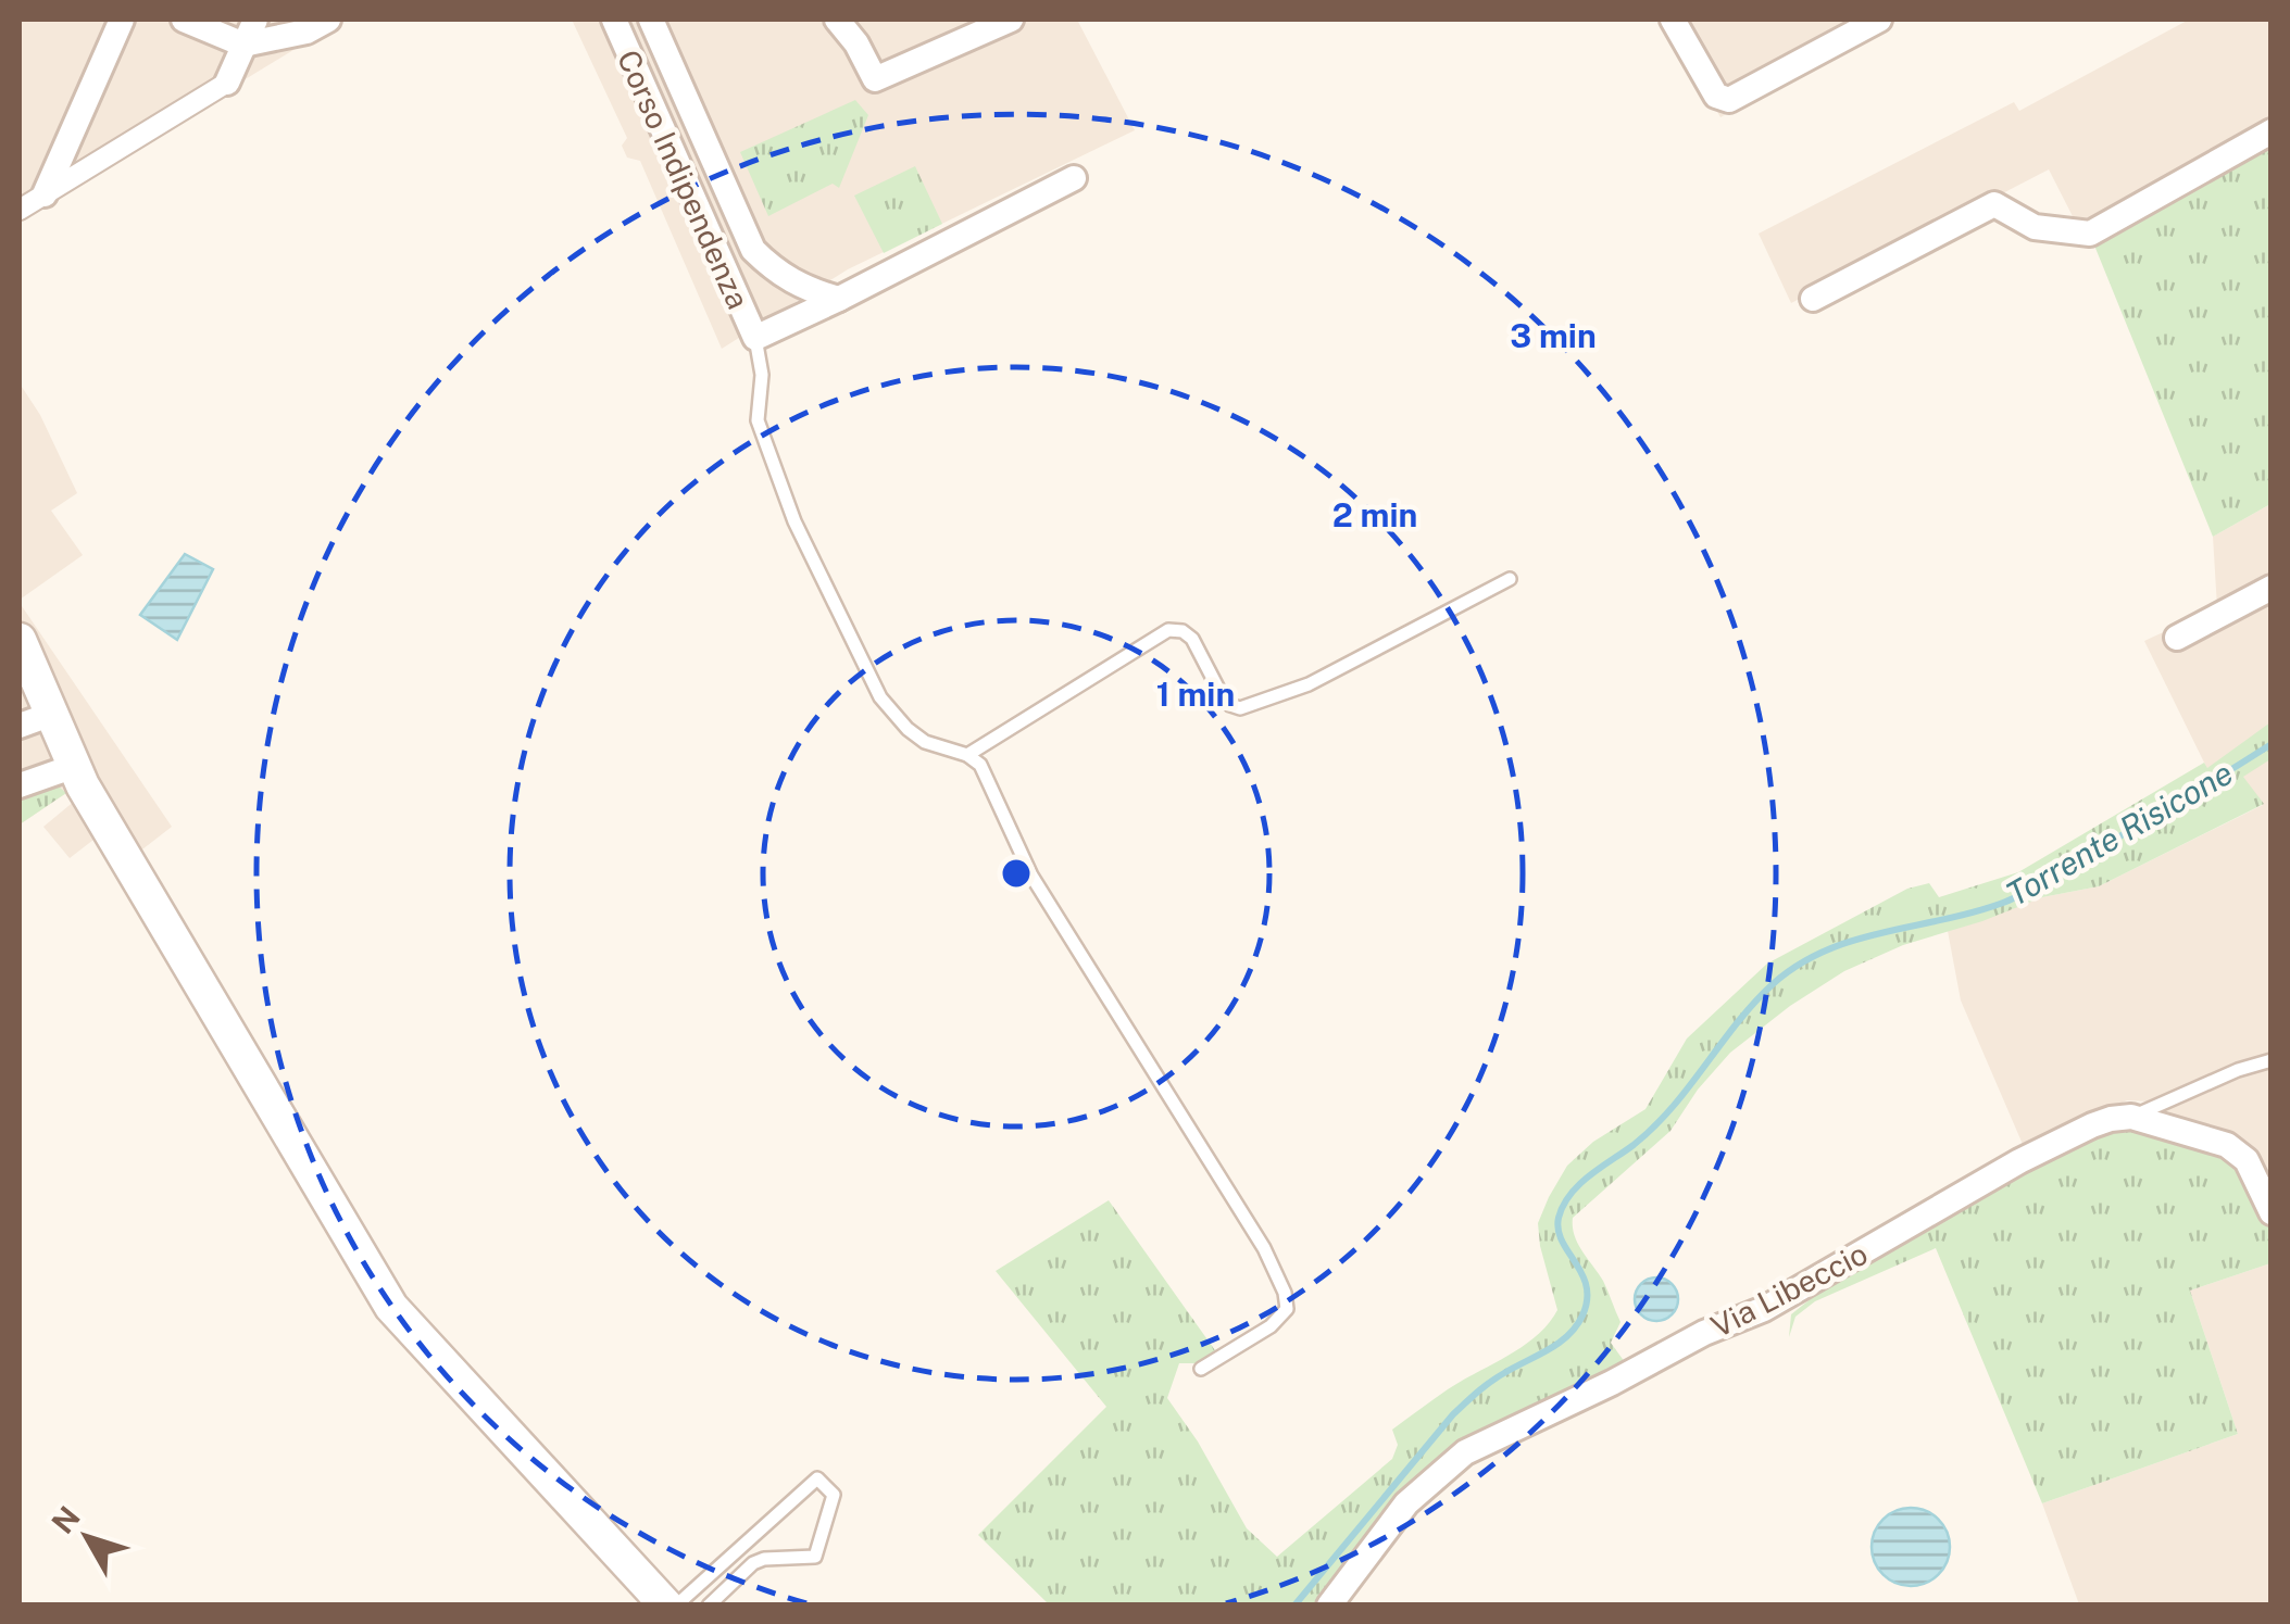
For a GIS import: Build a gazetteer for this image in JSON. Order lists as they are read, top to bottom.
{
  "streets": {
    "street": ["Corso Indipendenza", "Via Libeccio"]
  },
  "water": ["Torrente Risicone"],
  "north": "top left",
  "rings": ["3 min", "2 min", "1 min"]
}
